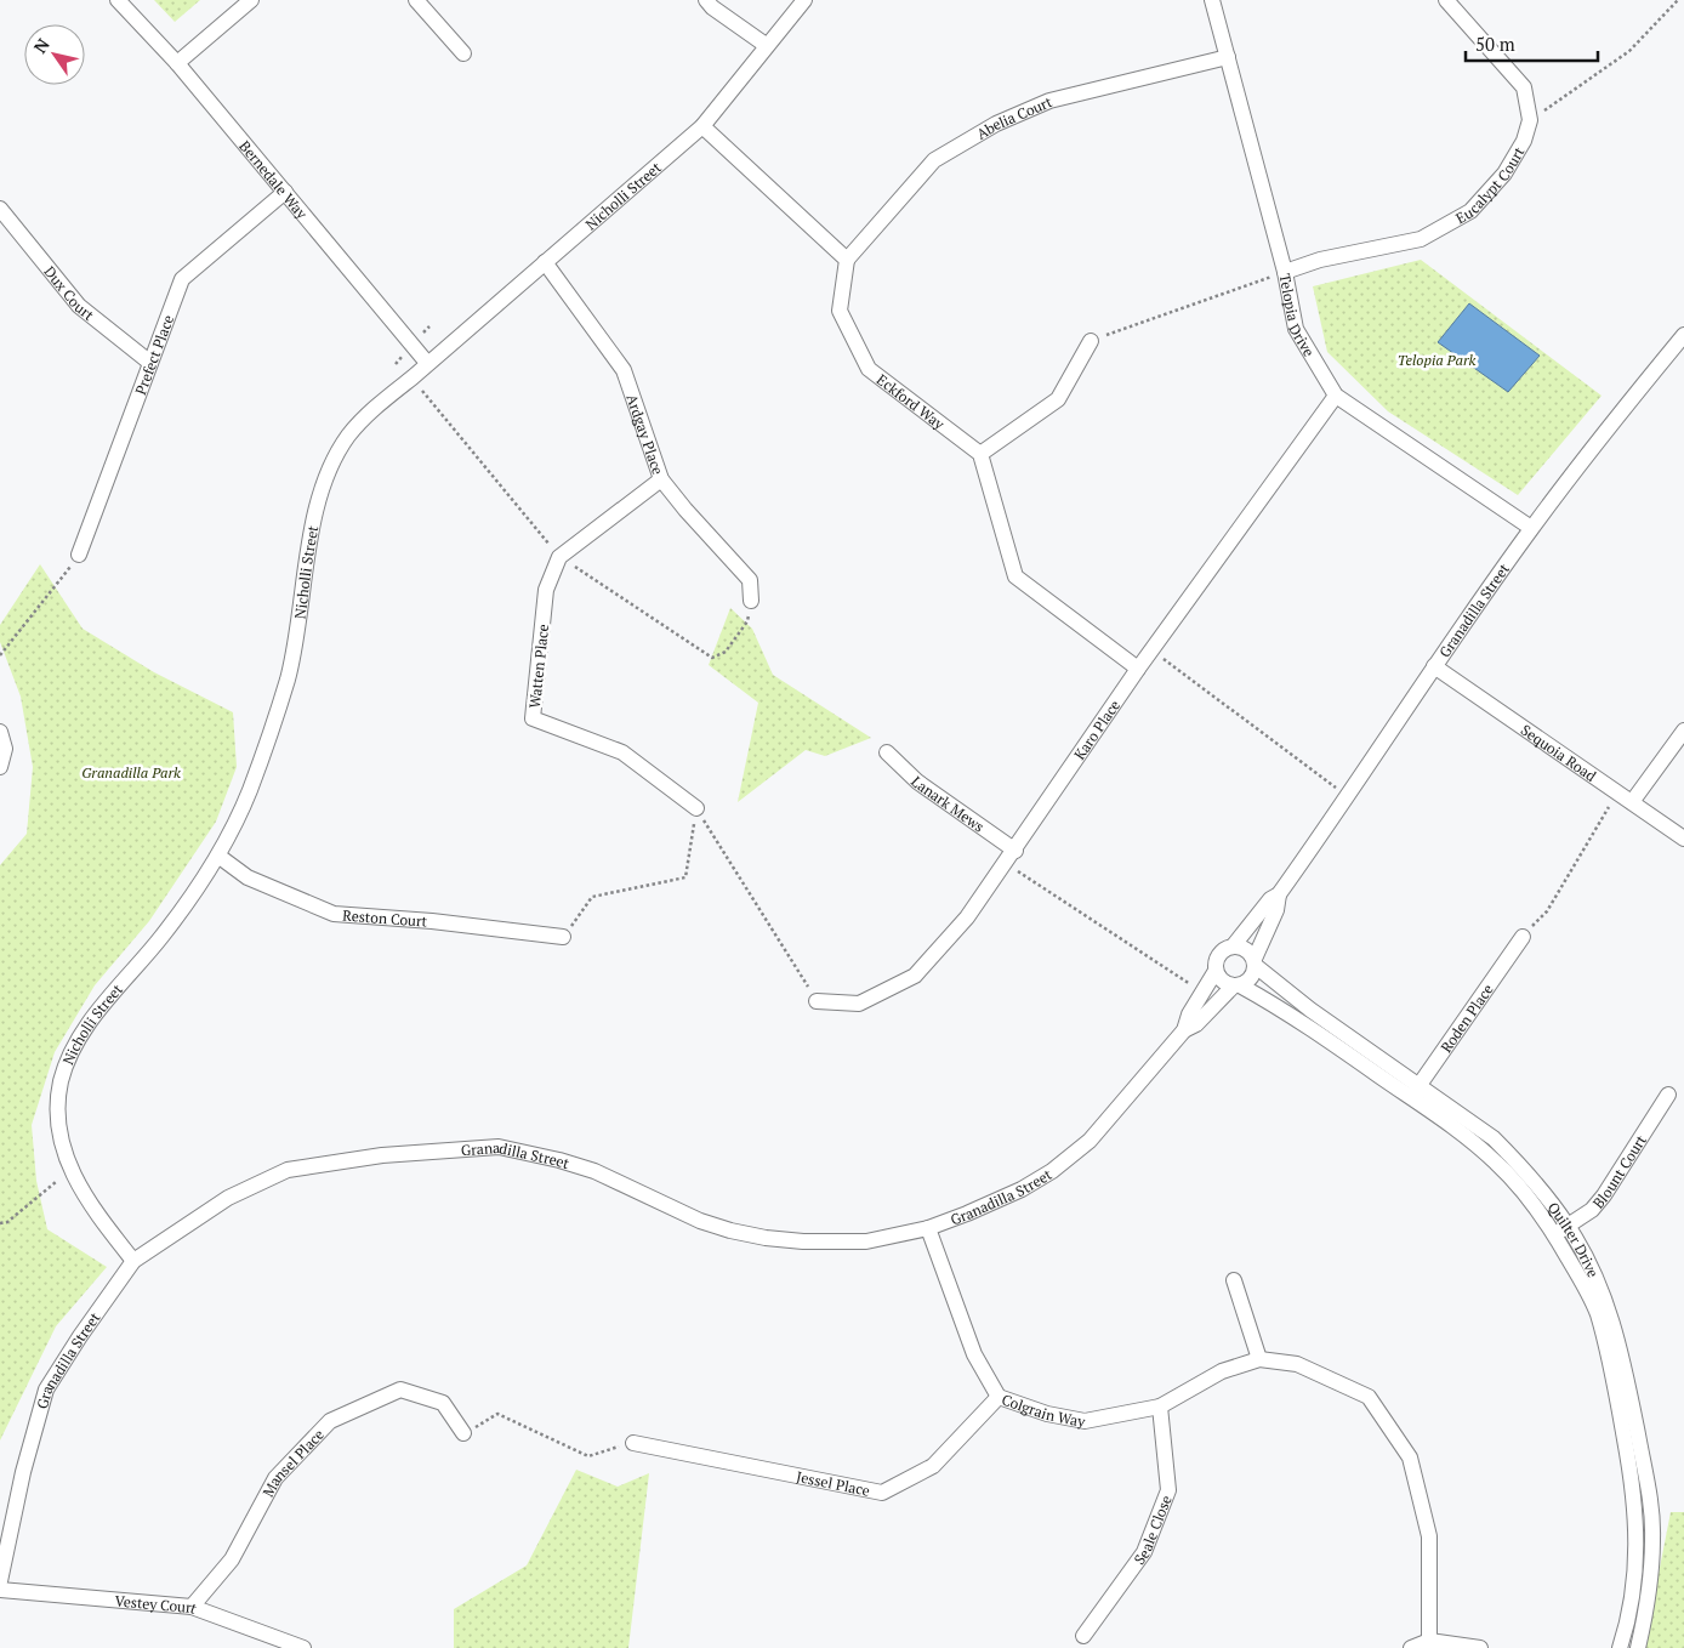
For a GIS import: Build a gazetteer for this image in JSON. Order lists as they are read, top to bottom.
{
  "streets": {
    "street": [
      "Abelia Court",
      "Bernedale Way",
      "Eucalypt Court",
      "Nicholli Street",
      "Dux Court",
      "Telopia Drive",
      "Prefect Place",
      "Eckford Way",
      "Ardgay Place",
      "Granadilla Street",
      "Watten Place",
      "Karo Place",
      "Sequoia Road",
      "Lanark Mews",
      "Reston Court",
      "Roden Place",
      "Blount Court",
      "Quilter Drive",
      "Colgrain Way",
      "Mansel Place",
      "Jessel Place",
      "Seale Close",
      "Vestey Court"
    ]
  },
  "crossings": [
    ["Abelia Court", "Telopia Drive"],
    ["Abelia Court", "Eckford Way"],
    ["Bernedale Way", "Nicholli Street"],
    ["Bernedale Way", "Prefect Place"],
    ["Eucalypt Court", "Telopia Drive"],
    ["Nicholli Street", "Ardgay Place"],
    ["Nicholli Street", "Granadilla Street"],
    ["Nicholli Street", "Reston Court"],
    ["Dux Court", "Prefect Place"],
    ["Telopia Drive", "Granadilla Street"],
    ["Telopia Drive", "Karo Place"],
    ["Granadilla Street", "Sequoia Road"],
    ["Granadilla Street", "Quilter Drive"],
    ["Granadilla Street", "Colgrain Way"],
    ["Karo Place", "Lanark Mews"],
    ["Roden Place", "Quilter Drive"],
    ["Blount Court", "Quilter Drive"],
    ["Colgrain Way", "Jessel Place"],
    ["Colgrain Way", "Seale Close"],
    ["Mansel Place", "Vestey Court"]
  ],
  "parks": ["Telopia Park", "Granadilla Park"],
  "scale_bar": "50 m",
  "north": "top left"
}
